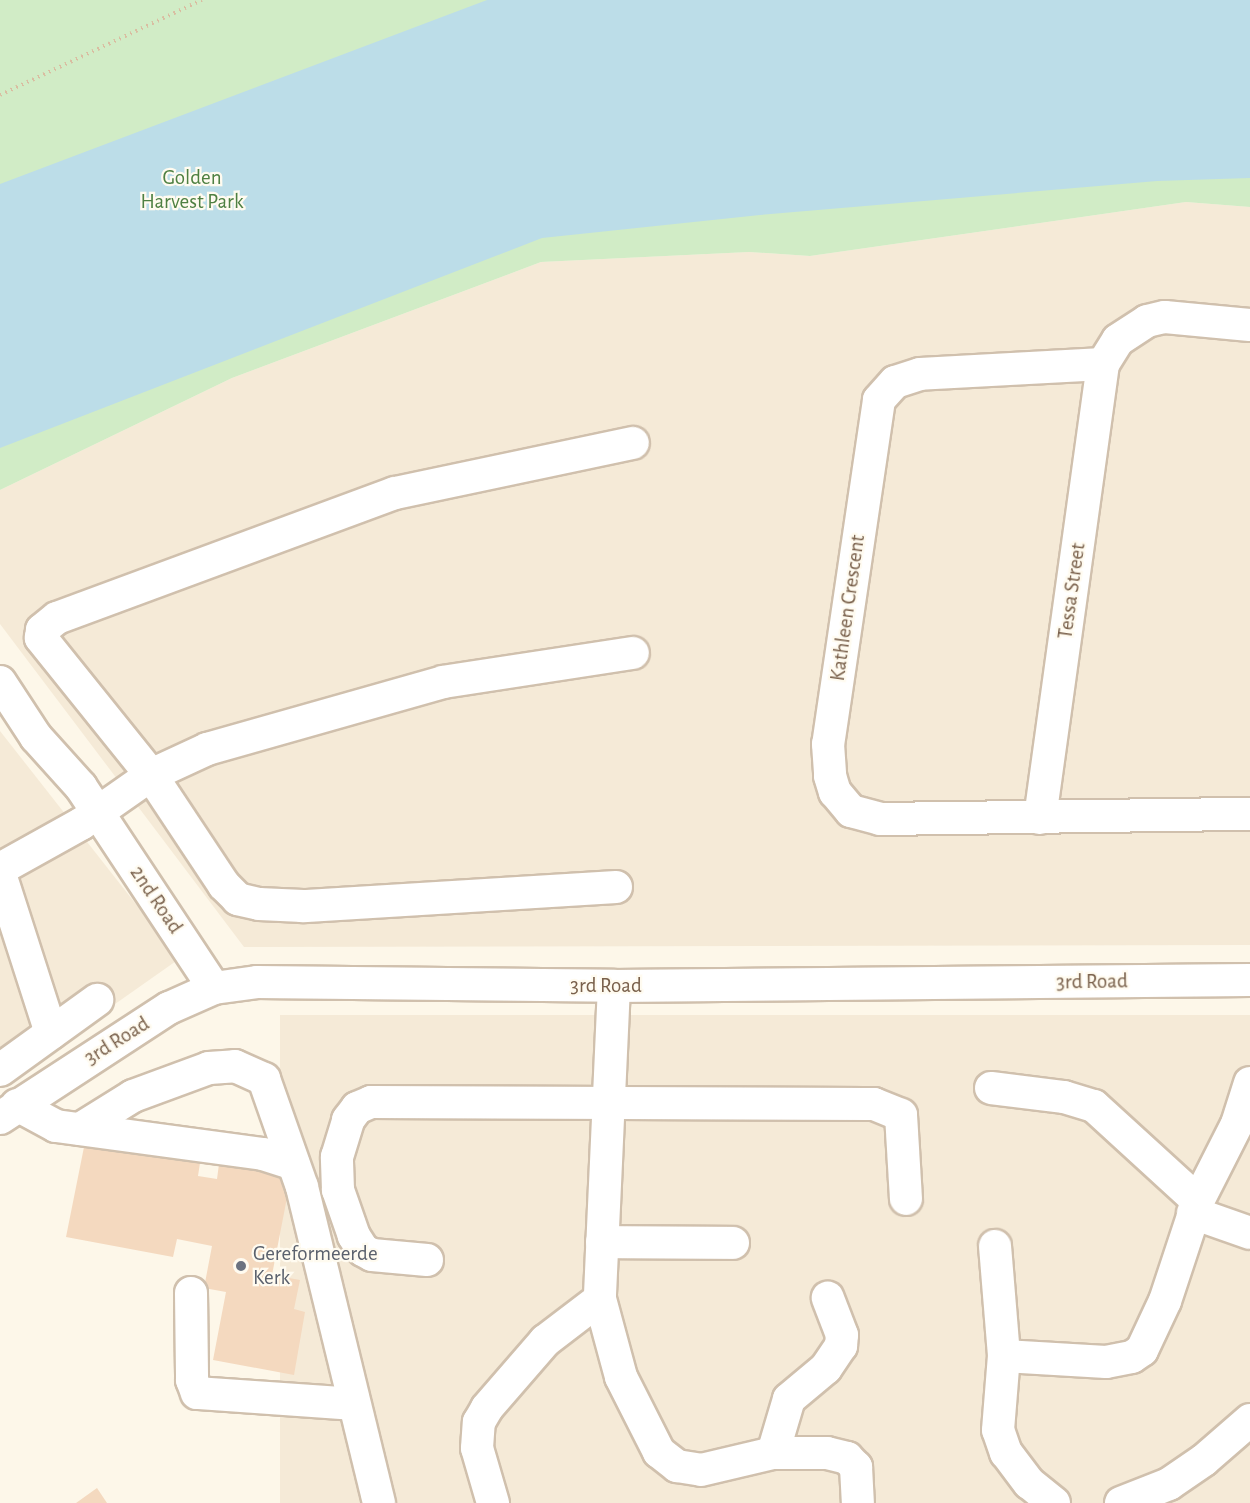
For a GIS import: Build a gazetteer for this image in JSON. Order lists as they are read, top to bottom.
{
  "streets": {
    "street": [
      "Tessa Street",
      "Kathleen Crescent",
      "2nd Road",
      "3rd Road"
    ]
  },
  "crossings": [
    ["Tessa Street", "Kathleen Crescent"],
    ["2nd Road", "3rd Road"]
  ],
  "parks": ["Golden Harvest Park"],
  "places": ["Gereformeerde Kerk"]
}
